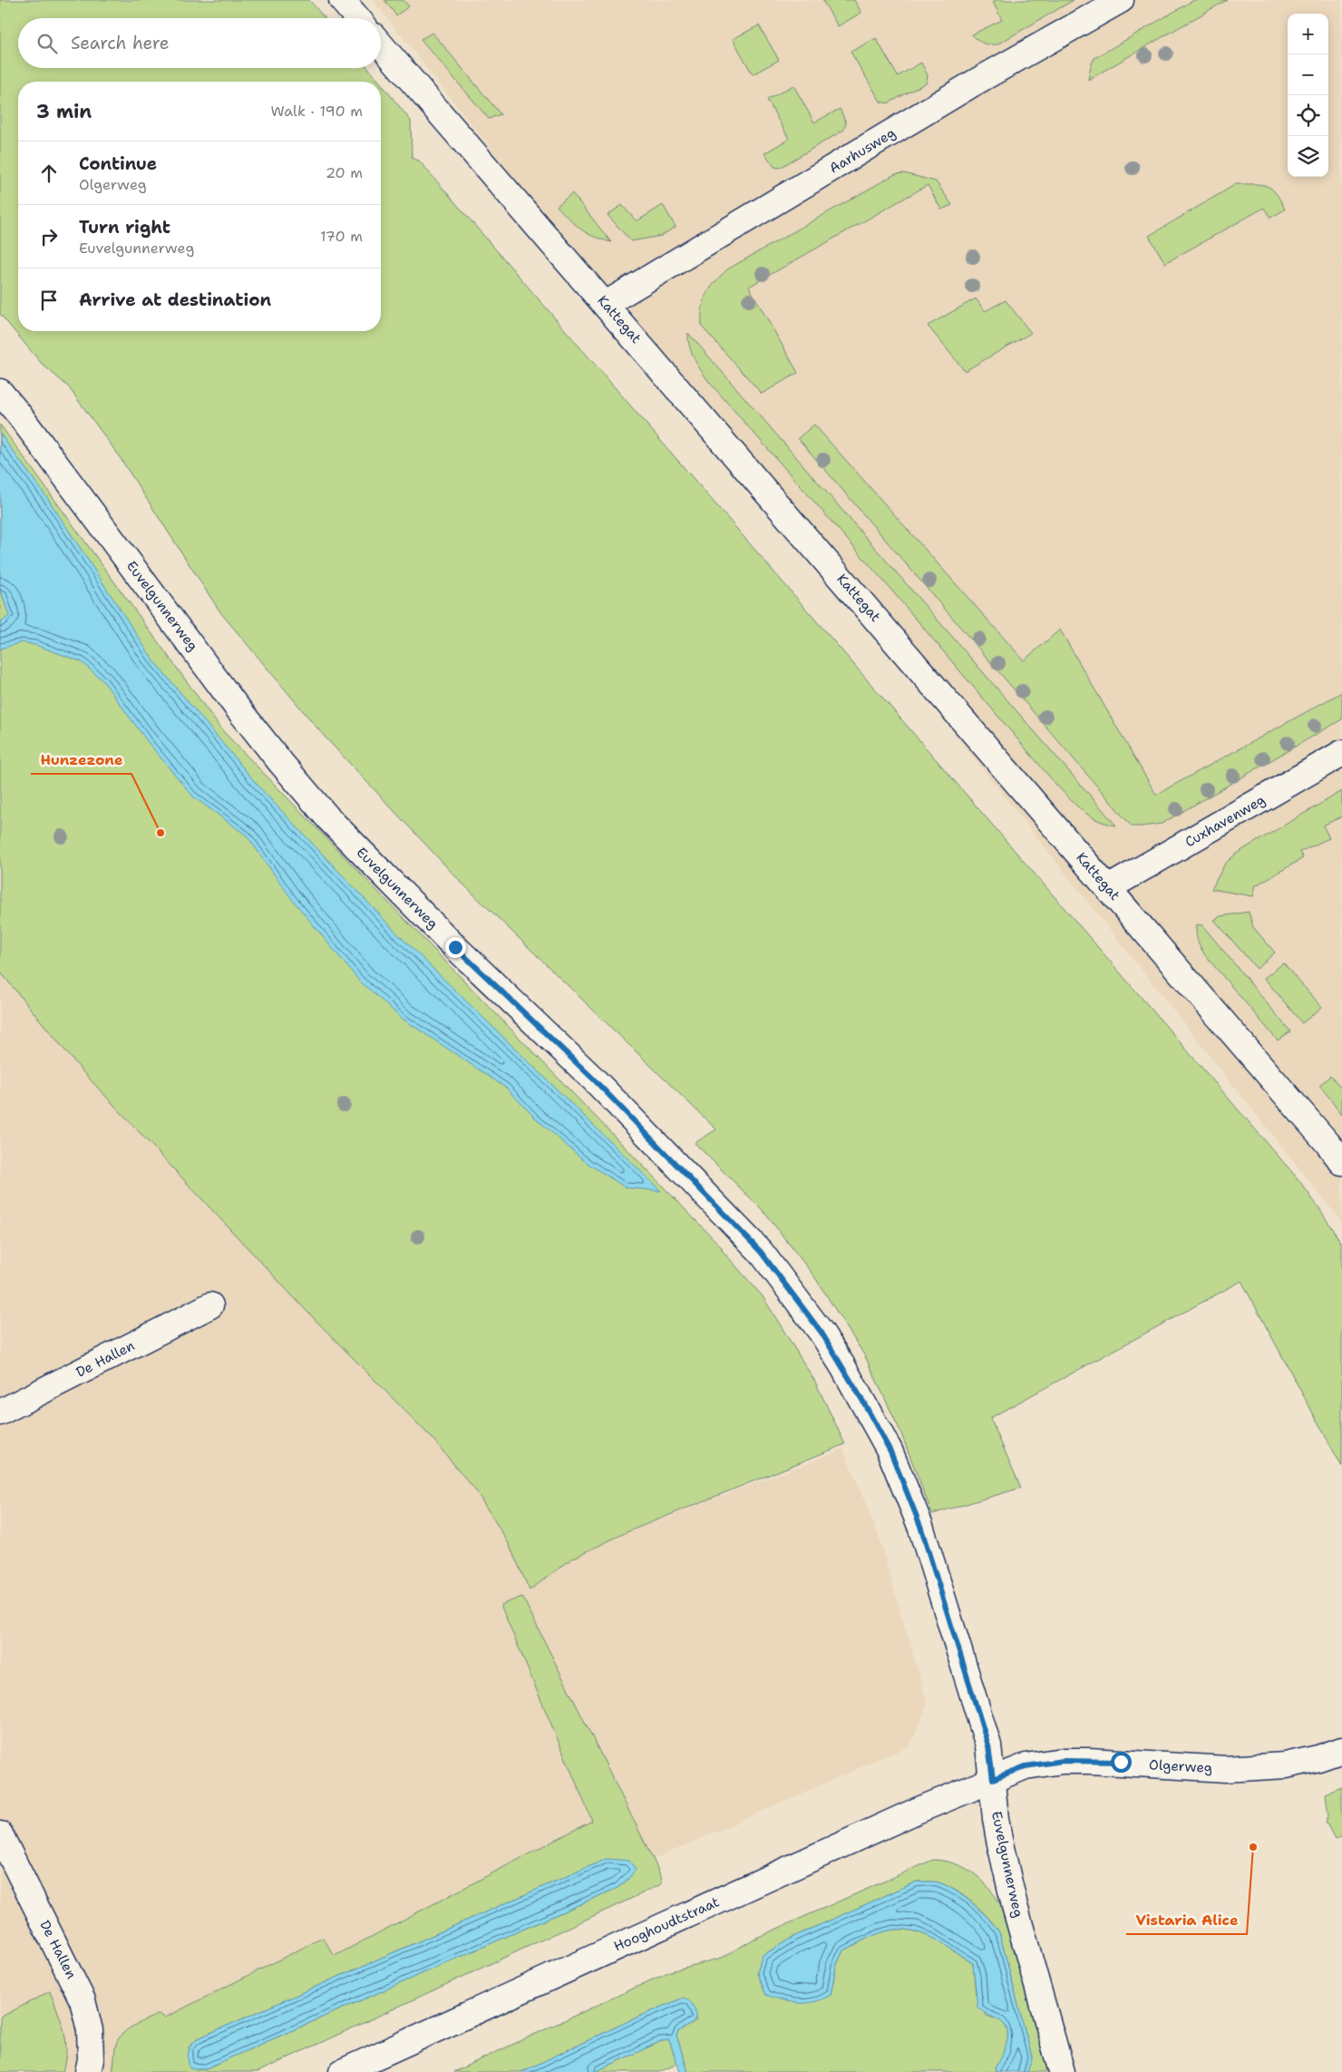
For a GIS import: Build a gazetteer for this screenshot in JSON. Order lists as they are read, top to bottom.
{
  "streets": {
    "street": [
      "Aarhusweg",
      "Kattegat",
      "Euvelgunnerweg",
      "Cuxhavenweg",
      "De Hallen",
      "Olgerweg",
      "Hooghoudtstraat"
    ]
  },
  "crossings": [
    ["Aarhusweg", "Kattegat"],
    ["Kattegat", "Cuxhavenweg"],
    ["Euvelgunnerweg", "Olgerweg"],
    ["Euvelgunnerweg", "Hooghoudtstraat"],
    ["Olgerweg", "Hooghoudtstraat"]
  ],
  "places": ["Hunzezone", "Vistaria Alice"],
  "page": {
    "map_buttons": ["+", "−"],
    "search": "Search here",
    "heading": ["3 min", "Walk · 190 m"],
    "list": [
      ["Continue", "Olgerweg", "20 m"],
      ["Turn right", "Euvelgunnerweg", "170 m"],
      "Arrive at destination"
    ]
  }
}
